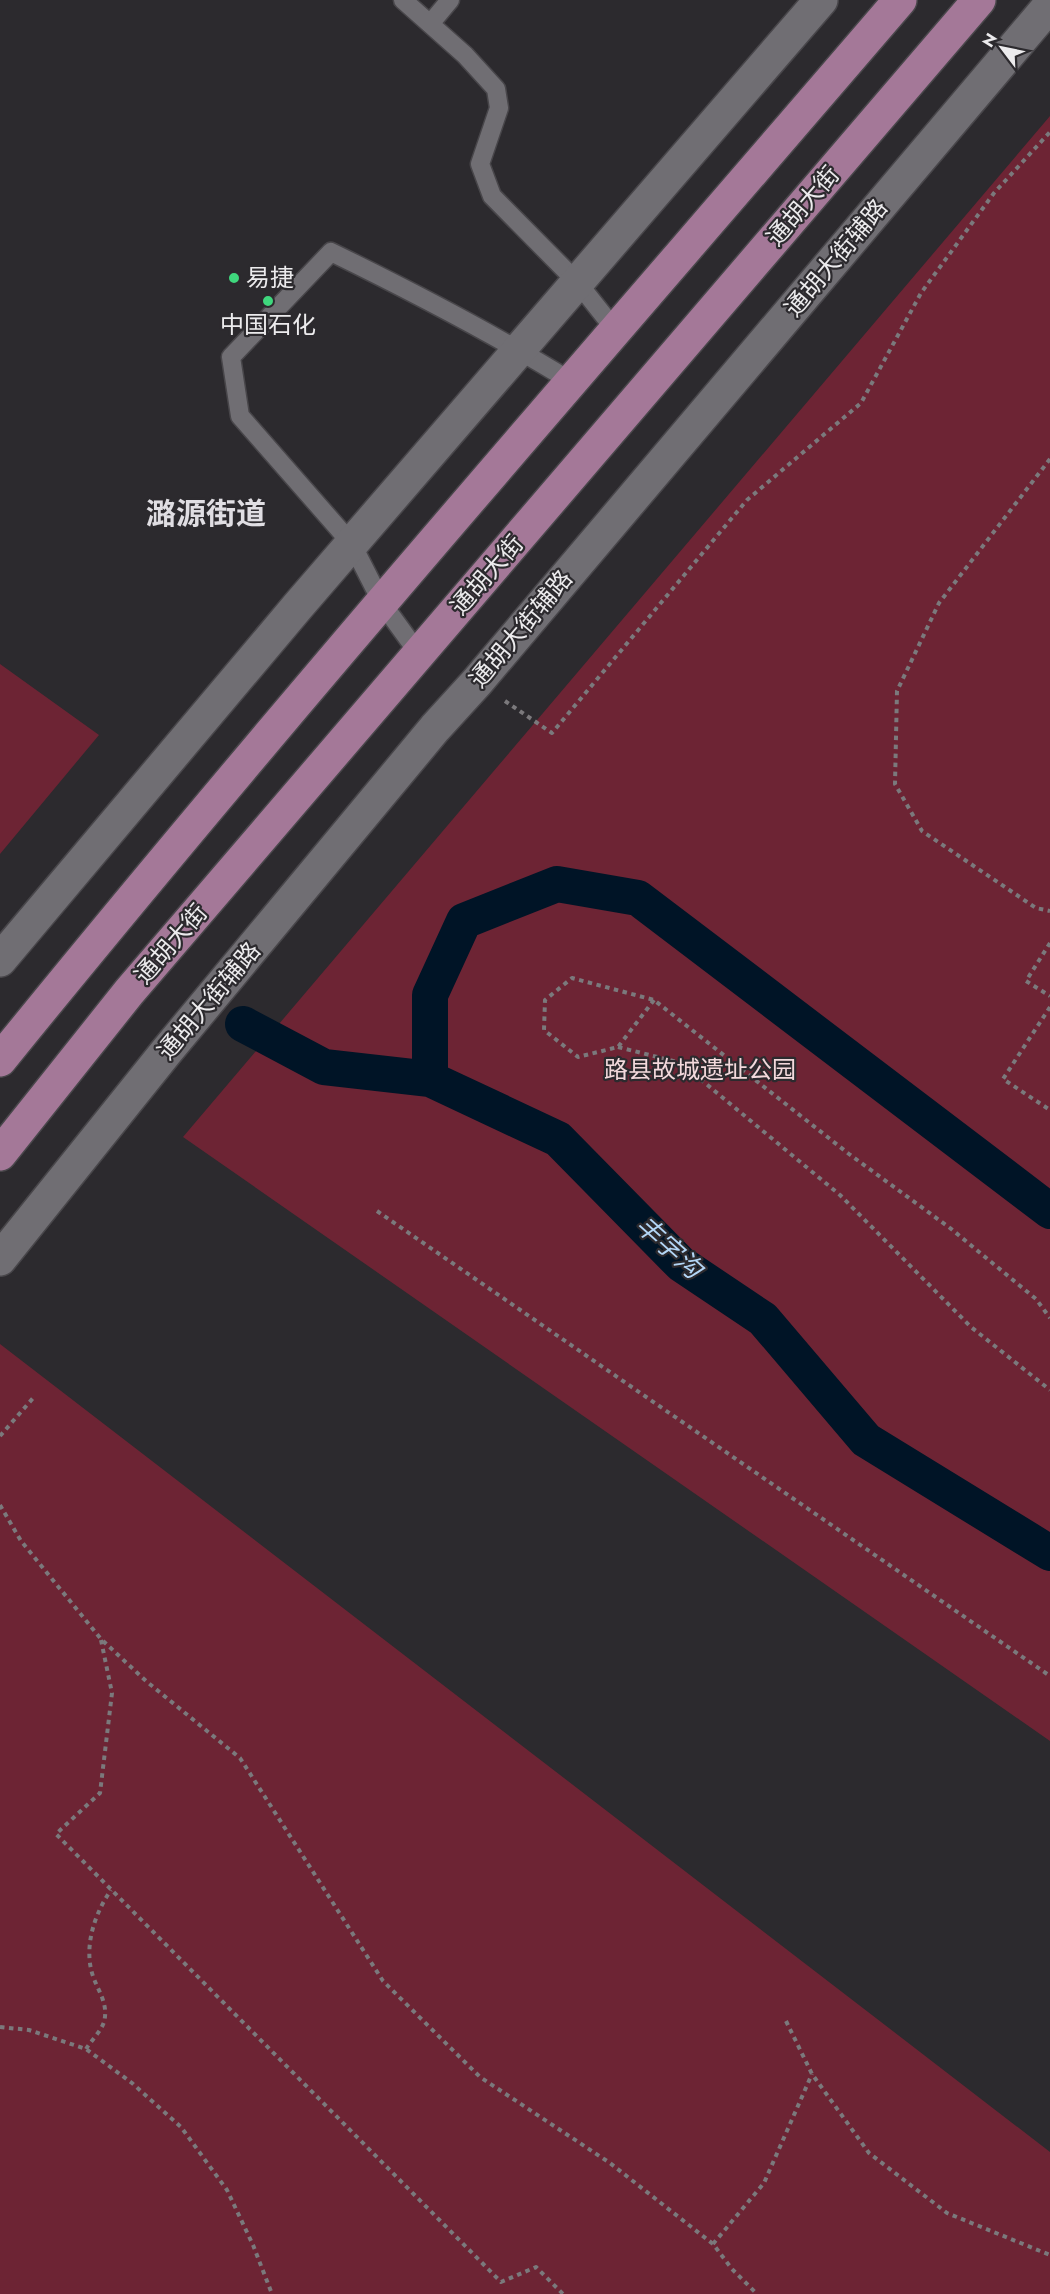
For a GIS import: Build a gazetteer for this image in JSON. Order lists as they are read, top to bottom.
{
  "streets": {
    "main road": ["通胡大街"],
    "street": ["通胡大街辅路"]
  },
  "districts": ["潞源街道"],
  "water": ["丰字沟"],
  "parks": ["路县故城遗址公园"],
  "places": ["易捷", "中国石化"],
  "north": "top left"
}
